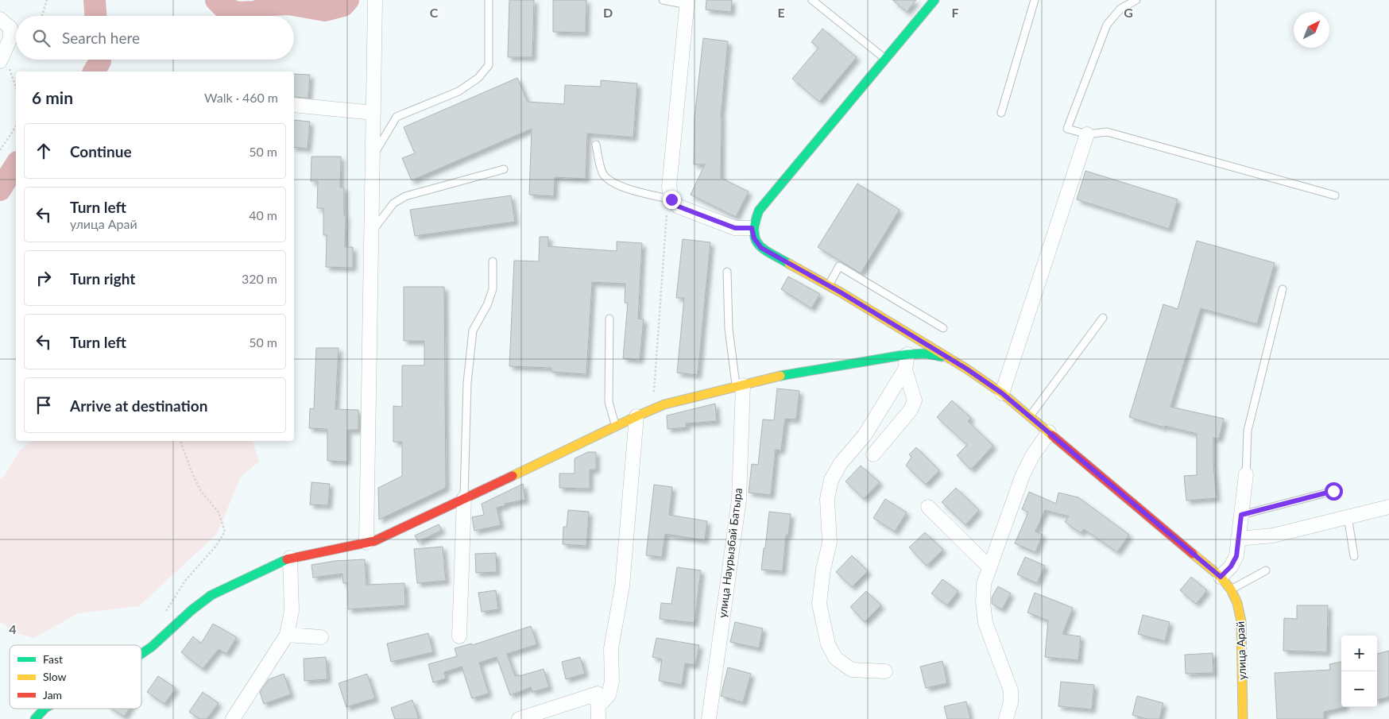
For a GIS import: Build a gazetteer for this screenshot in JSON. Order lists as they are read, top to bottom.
{
  "streets": {
    "street": ["улица Наурызбай Батыра", "улица Арай"]
  },
  "legend": ["Fast", "Slow", "Jam"],
  "north": "top right",
  "page": {
    "search": "Search here",
    "heading": ["6 min", "Walk · 460 m"],
    "list": [
      ["Continue", "50 m"],
      ["Turn left", "улица Арай", "40 m"],
      ["Turn right", "320 m"],
      ["Turn left", "50 m"],
      "Arrive at destination"
    ],
    "map_buttons": ["+", "−"]
  },
  "grid": {
    "columns": [
      "C",
      "D",
      "E",
      "F",
      "G"
    ],
    "rows": ["4"]
  }
}
